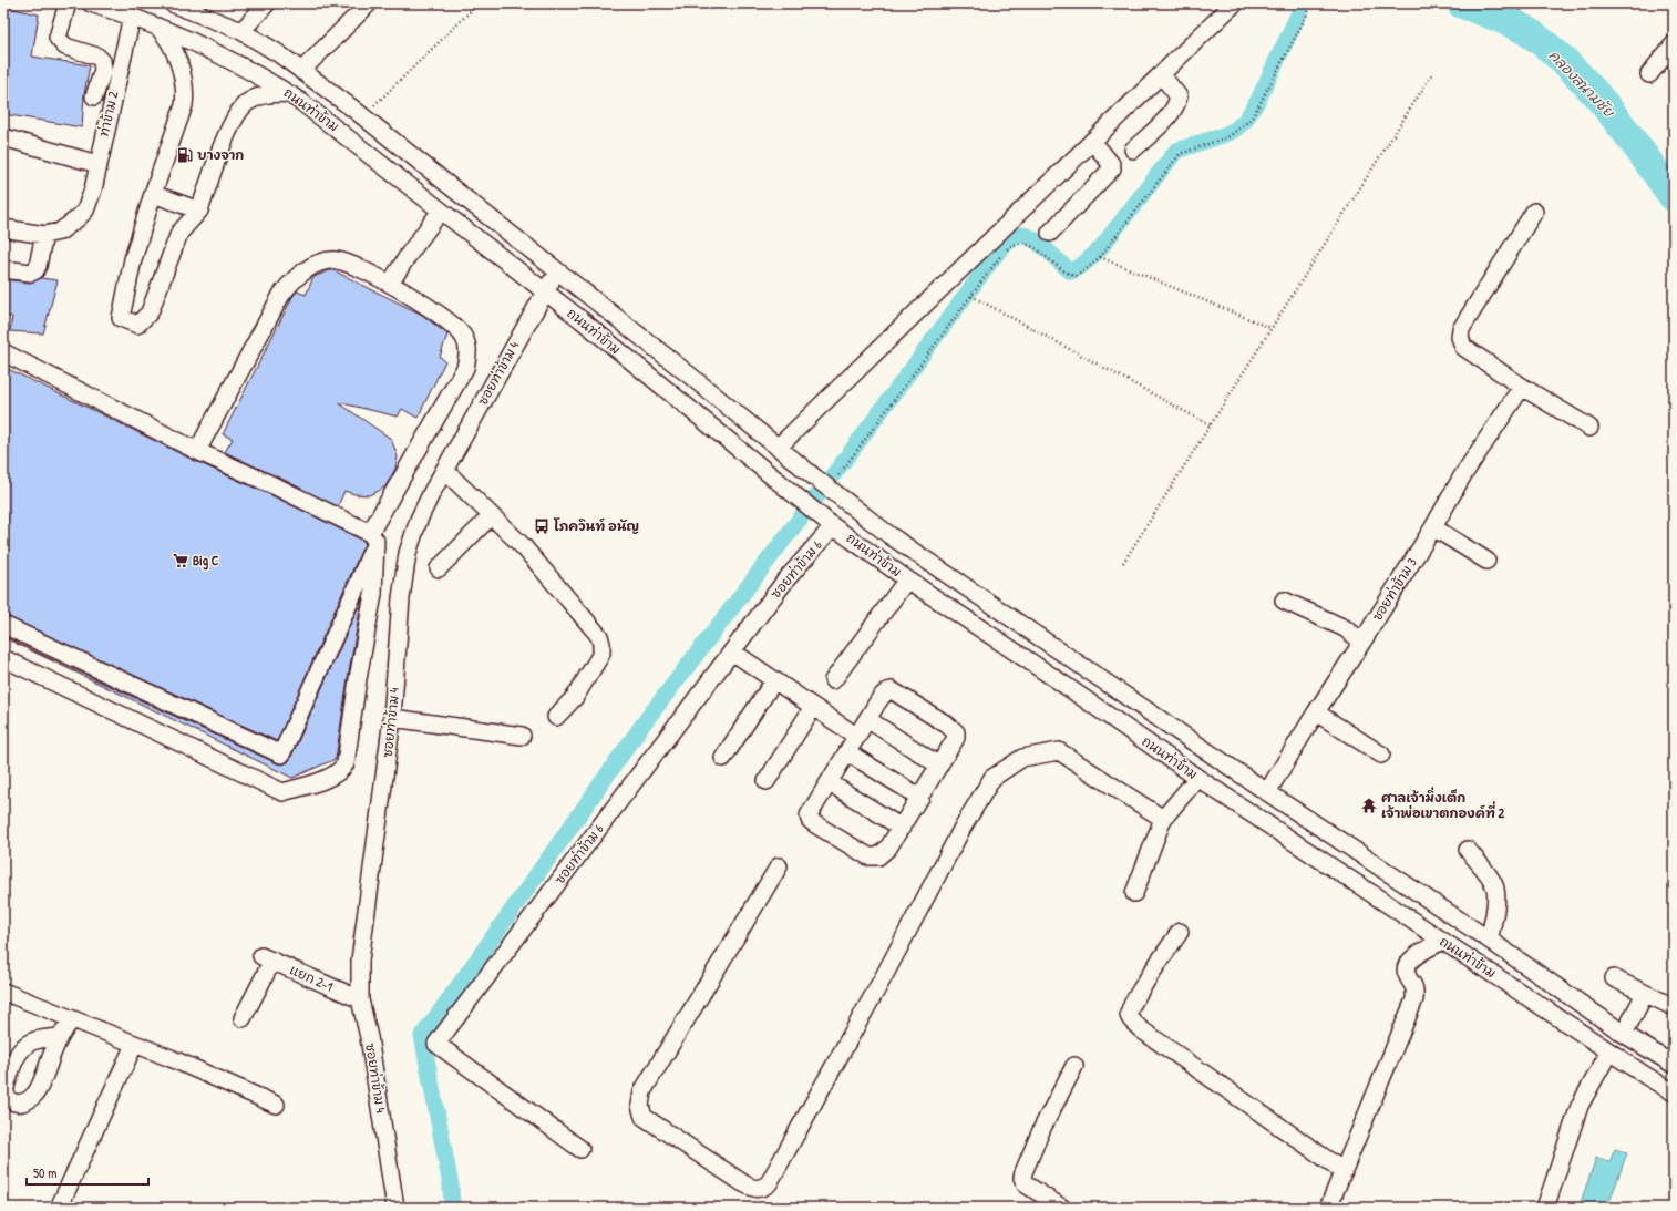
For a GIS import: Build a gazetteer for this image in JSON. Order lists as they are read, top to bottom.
{
  "streets": {
    "street": [
      "ถนนท่าข้าม",
      "ท่าข้าม 2",
      "ซอยท่าข้าม 4",
      "ซอยท่าข้าม 6",
      "ซอยท่าข้าม 3",
      "แยก 2-1"
    ]
  },
  "crossings": [
    ["ถนนท่าข้าม", "ท่าข้าม 2"],
    ["ถนนท่าข้าม", "ซอยท่าข้าม 4"],
    ["ถนนท่าข้าม", "ซอยท่าข้าม 6"],
    ["ถนนท่าข้าม", "ซอยท่าข้าม 3"],
    ["ซอยท่าข้าม 4", "แยก 2-1"]
  ],
  "water": ["คลองสนามชัย"],
  "places": {
    "fuel station": ["บางจาก"],
    "bus stop": ["โภควินท์ อนัญ"],
    "supermarket": ["Big C"],
    "temple": ["ศาลเจ้ามิ่งเต็ก เจ้าพ่อเขาตกองค์ที่ 2"]
  },
  "scale_bar": "50 m"
}
